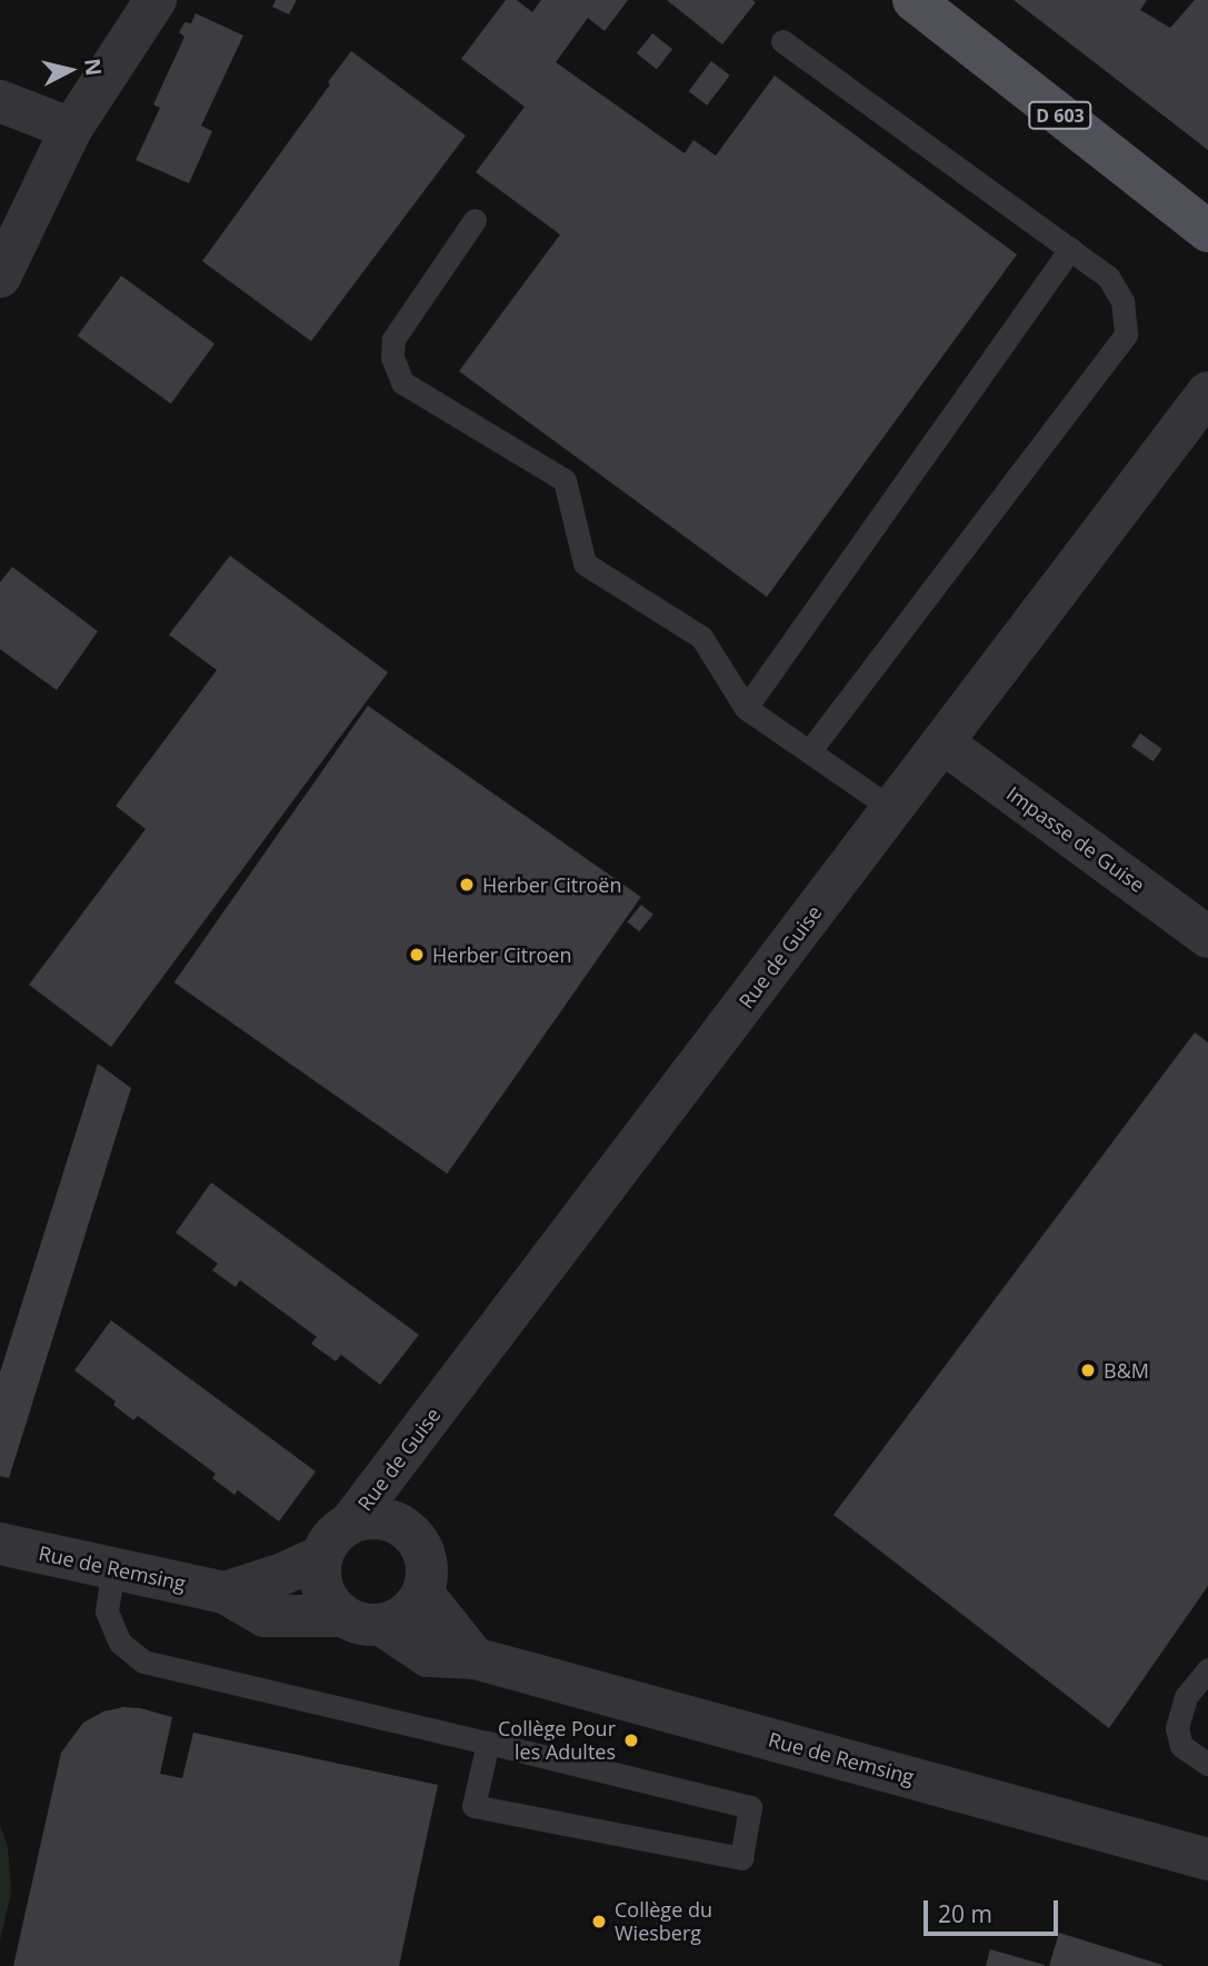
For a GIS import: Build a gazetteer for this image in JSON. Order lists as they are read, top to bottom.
{
  "streets": {
    "main road": ["D 603"],
    "street": ["Impasse de Guise", "Rue de Guise", "Rue de Remsing"]
  },
  "crossings": [
    ["Impasse de Guise", "Rue de Guise"],
    ["Rue de Guise", "Rue de Remsing"]
  ],
  "places": [
    "Herber Citroën",
    "Herber Citroen",
    "B&M",
    "Collège Pour les Adultes",
    "Collège du Wiesberg"
  ],
  "scale_bar": "20 m",
  "north": "right"
}
